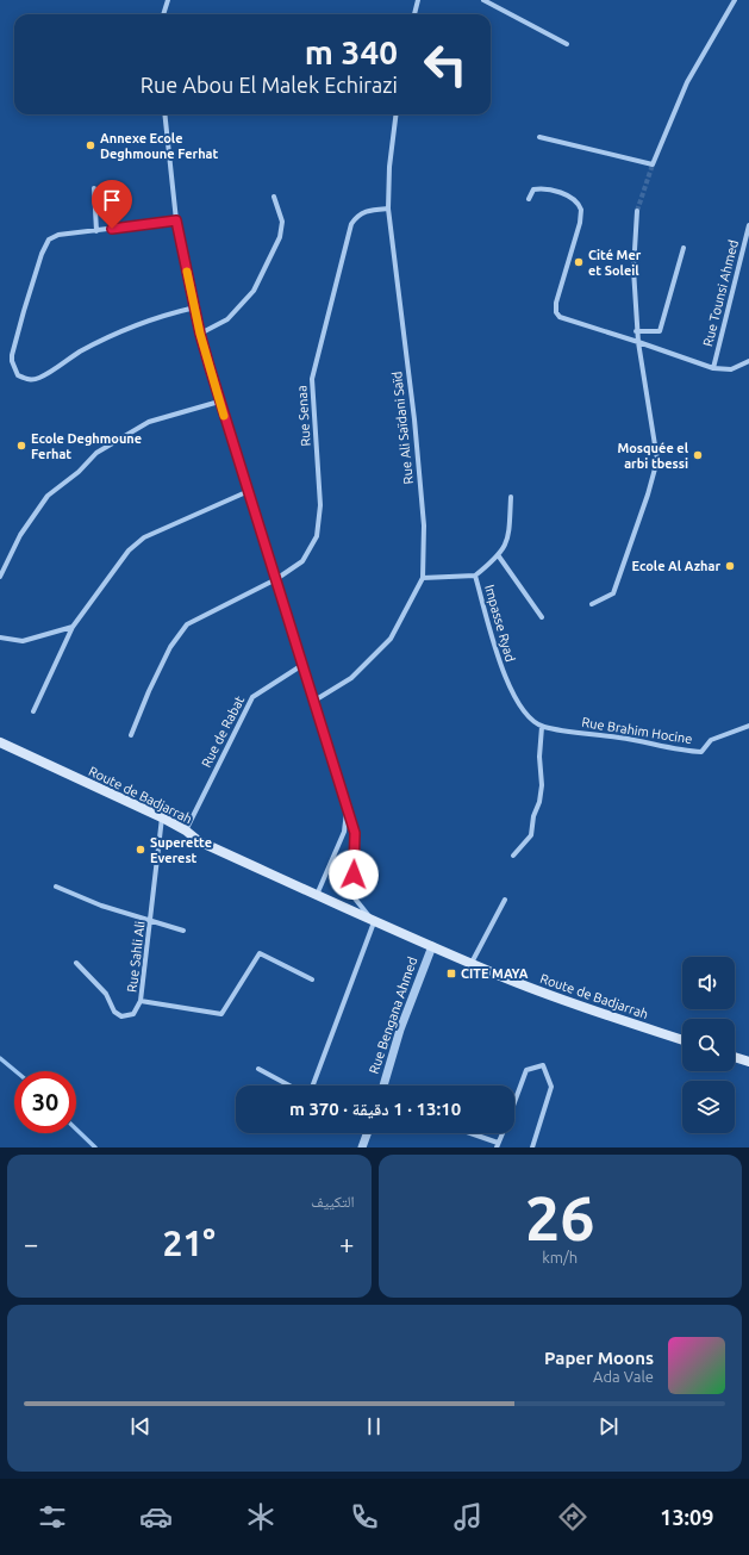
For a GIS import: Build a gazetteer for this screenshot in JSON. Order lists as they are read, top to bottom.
{
  "streets": {
    "main road": ["Route de Badjarrah"],
    "street": [
      "Rue Tounsi Ahmed",
      "Rue Senaa",
      "Rue Ali Saïdani Saïd",
      "Impasse Ryad",
      "Rue Brahim Hocine",
      "Rue de Rabat",
      "Rue Sahli Ali",
      "Rue Bengana Ahmed"
    ]
  },
  "crossings": [
    ["Rue Senaa", "Rue Ali Saïdani Saïd"],
    ["Impasse Ryad", "Rue Brahim Hocine"],
    ["Rue de Rabat", "Route de Badjarrah"],
    ["Route de Badjarrah", "Rue Sahli Ali"],
    ["Route de Badjarrah", "Rue Bengana Ahmed"]
  ],
  "places": {
    "other": [
      "Annexe Ecole Deghmoune Ferhat",
      "Cité Mer et Soleil",
      "Ecole Deghmoune Ferhat",
      "Mosquée el arbi tbessi",
      "Ecole Al Azhar",
      "Superette Everest"
    ],
    "transit": ["CITE MAYA"]
  },
  "page": {
    "turn": ["340 m", "Rue Abou El Malek Echirazi"],
    "limit": "30",
    "trip": "13:10 · 1 دقيقة · 370 m",
    "tile": [
      ["26", "km/h"],
      "التكييف"
    ],
    "heat": ["−", "21°", "+"],
    "song": ["Paper Moons", "Ada Vale"],
    "tabs": "13:09"
  }
}
